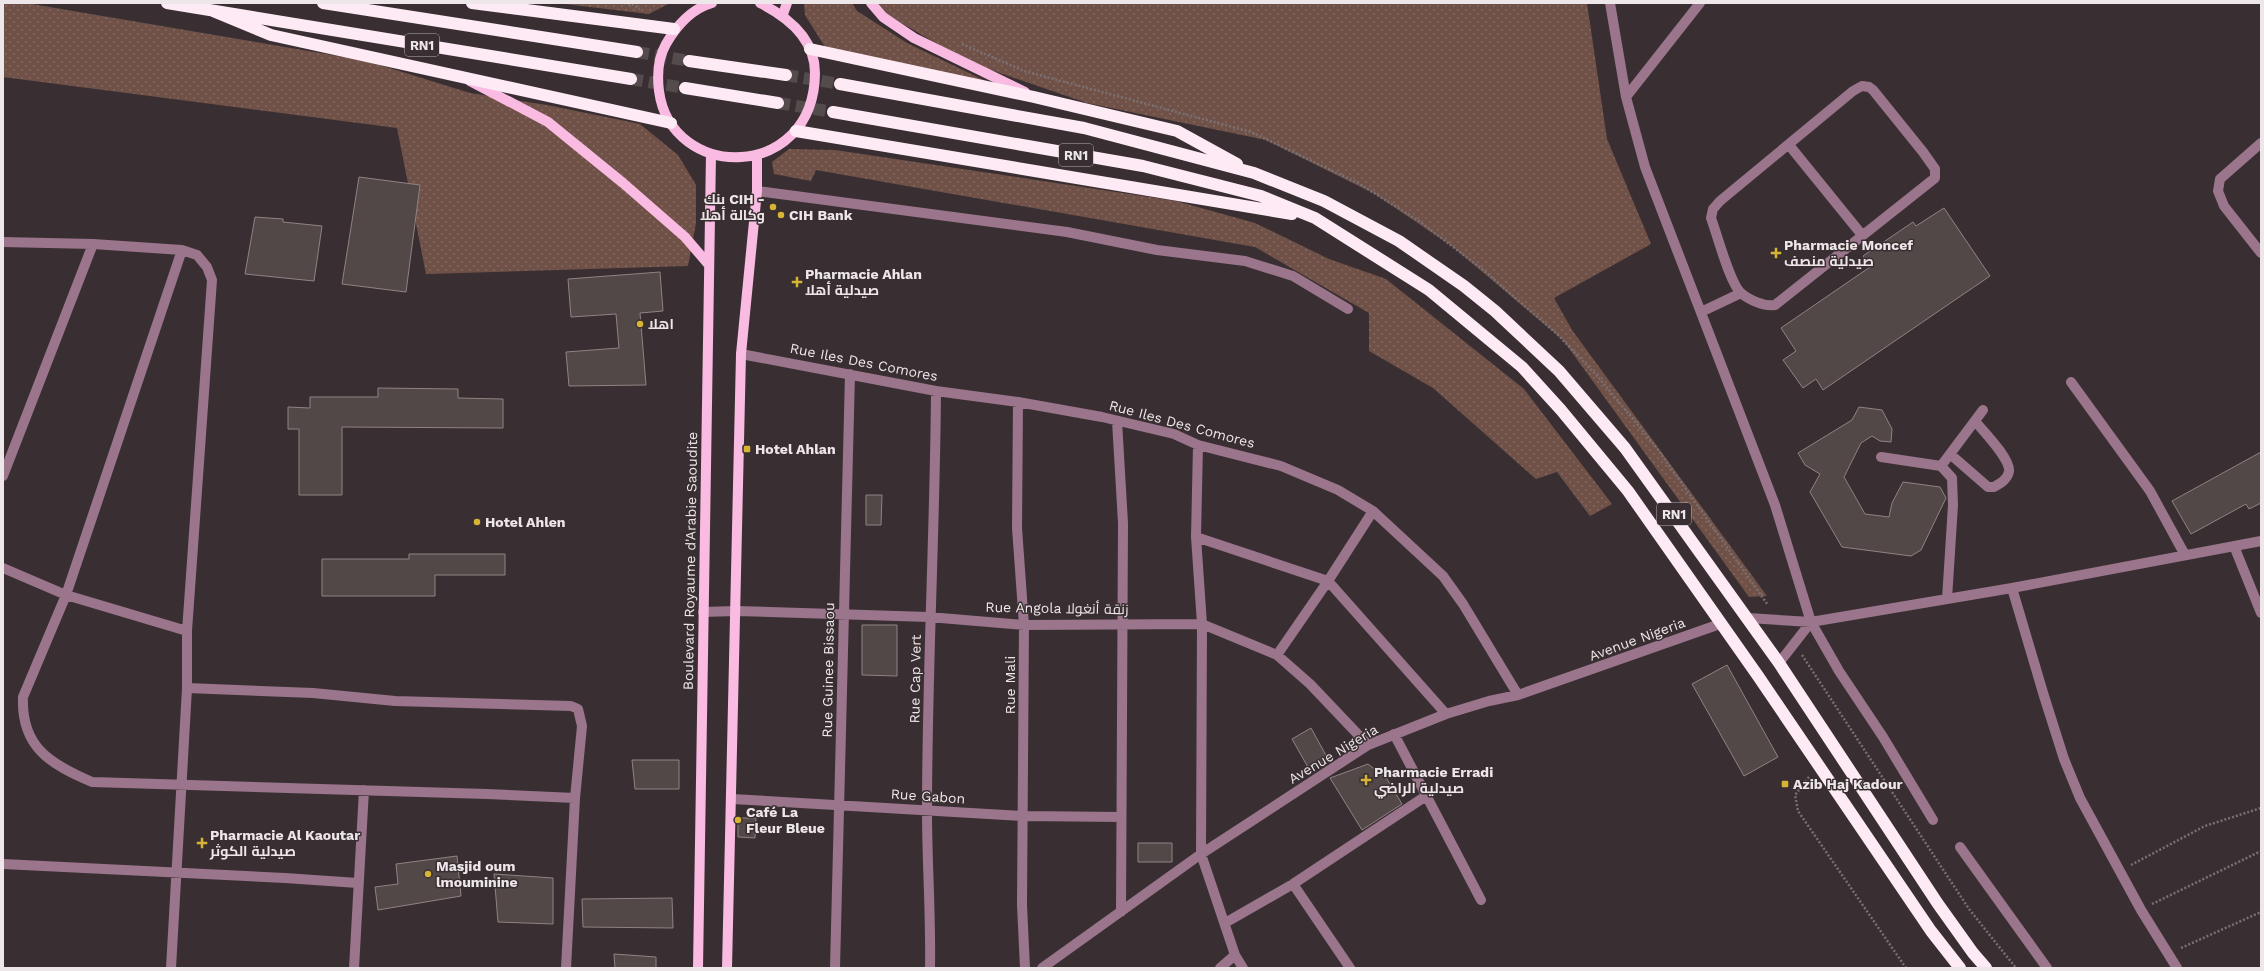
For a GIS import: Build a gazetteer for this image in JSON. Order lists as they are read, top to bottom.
{
  "streets": {
    "highway": ["RN1"],
    "main road": ["Boulevard Royaume d'Arabie Saoudite"],
    "street": [
      "Rue Iles Des Comores",
      "Rue Angola زنقة أنغولا",
      "Avenue Nigeria",
      "Rue Guinee Bissaou",
      "Rue Cap Vert",
      "Rue Mali",
      "Rue Gabon"
    ]
  },
  "crossings": [
    ["RN1", "Avenue Nigeria"],
    ["Rue Iles Des Comores", "Avenue Nigeria"],
    ["Rue Iles Des Comores", "Rue Guinee Bissaou"],
    ["Rue Iles Des Comores", "Rue Cap Vert"],
    ["Rue Iles Des Comores", "Rue Mali"],
    ["Boulevard Royaume d'Arabie Saoudite", "Rue Angola زنقة أنغولا"],
    ["Rue Angola زنقة أنغولا", "Avenue Nigeria"],
    ["Rue Angola زنقة أنغولا", "Rue Guinee Bissaou"],
    ["Rue Angola زنقة أنغولا", "Rue Cap Vert"],
    ["Rue Angola زنقة أنغولا", "Rue Mali"],
    ["Rue Guinee Bissaou", "Rue Gabon"],
    ["Rue Cap Vert", "Rue Gabon"],
    ["Rue Mali", "Rue Gabon"]
  ],
  "places": {
    "other": [
      "بنك CIH - وكالة أهلا",
      "CIH Bank",
      "اهلا",
      "Hotel Ahlen",
      "Café La Fleur Bleue",
      "Masjid oum lmouminine"
    ],
    "health": [
      "Pharmacie Moncef صيدلية منصف",
      "Pharmacie Ahlan صيدلية أهلا",
      "Pharmacie Erradi صيدلية الراضي",
      "Pharmacie Al Kaoutar صيدلية الكوثر"
    ],
    "transit": ["Hotel Ahlan", "Azib Haj Kadour"]
  }
}
